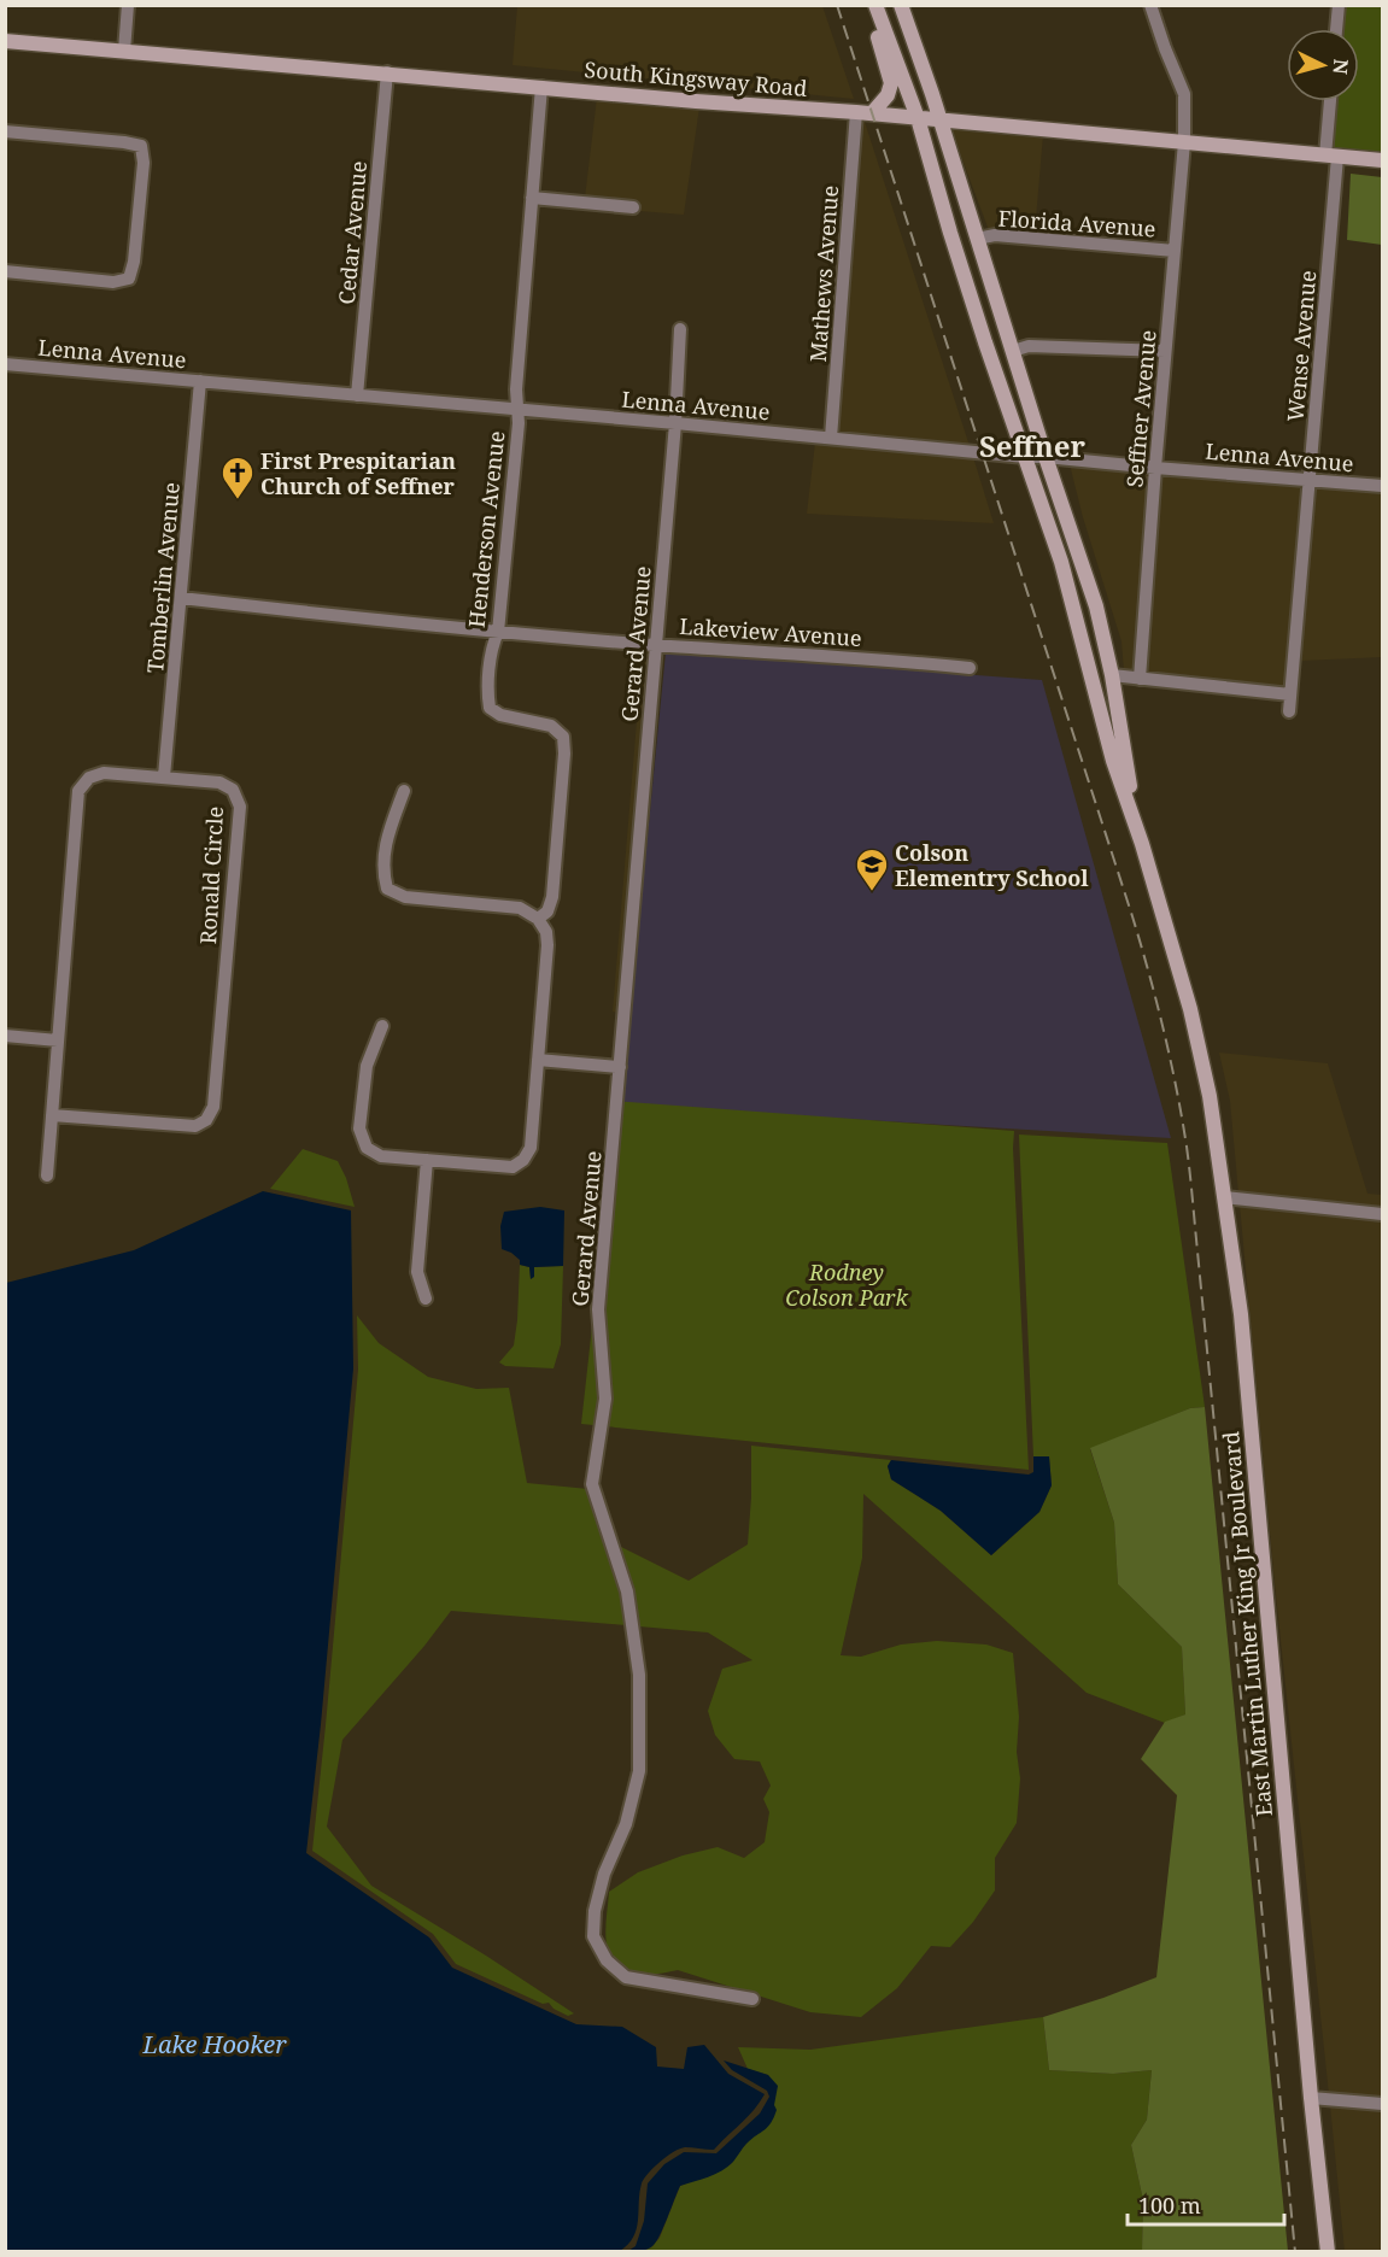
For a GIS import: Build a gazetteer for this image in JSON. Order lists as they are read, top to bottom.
{
  "streets": {
    "main road": ["South Kingsway Road", "East Martin Luther King Jr Boulevard"],
    "street": [
      "Florida Avenue",
      "Cedar Avenue",
      "Mathews Avenue",
      "Wense Avenue",
      "Lenna Avenue",
      "Seffner Avenue",
      "Henderson Avenue",
      "Tomberlin Avenue",
      "Lakeview Avenue",
      "Gerard Avenue",
      "Ronald Circle"
    ]
  },
  "crossings": [
    ["South Kingsway Road", "Cedar Avenue"],
    ["South Kingsway Road", "Mathews Avenue"],
    ["South Kingsway Road", "Wense Avenue"],
    ["South Kingsway Road", "Seffner Avenue"],
    ["South Kingsway Road", "Henderson Avenue"],
    ["Florida Avenue", "Seffner Avenue"],
    ["Cedar Avenue", "Lenna Avenue"],
    ["Mathews Avenue", "Lenna Avenue"],
    ["Wense Avenue", "Lenna Avenue"],
    ["Lenna Avenue", "Seffner Avenue"],
    ["Lenna Avenue", "Henderson Avenue"],
    ["Lenna Avenue", "Tomberlin Avenue"],
    ["Lenna Avenue", "Gerard Avenue"],
    ["Henderson Avenue", "Lakeview Avenue"],
    ["Tomberlin Avenue", "Lakeview Avenue"],
    ["Tomberlin Avenue", "Ronald Circle"],
    ["Lakeview Avenue", "Gerard Avenue"]
  ],
  "districts": ["Seffner"],
  "water": ["Lake Hooker"],
  "parks": ["Rodney Colson Park"],
  "places": {
    "church": ["First Prespitarian Church of Seffner"],
    "school or university": ["Colson Elementry School"]
  },
  "scale_bar": "100 m",
  "north": "right"
}
